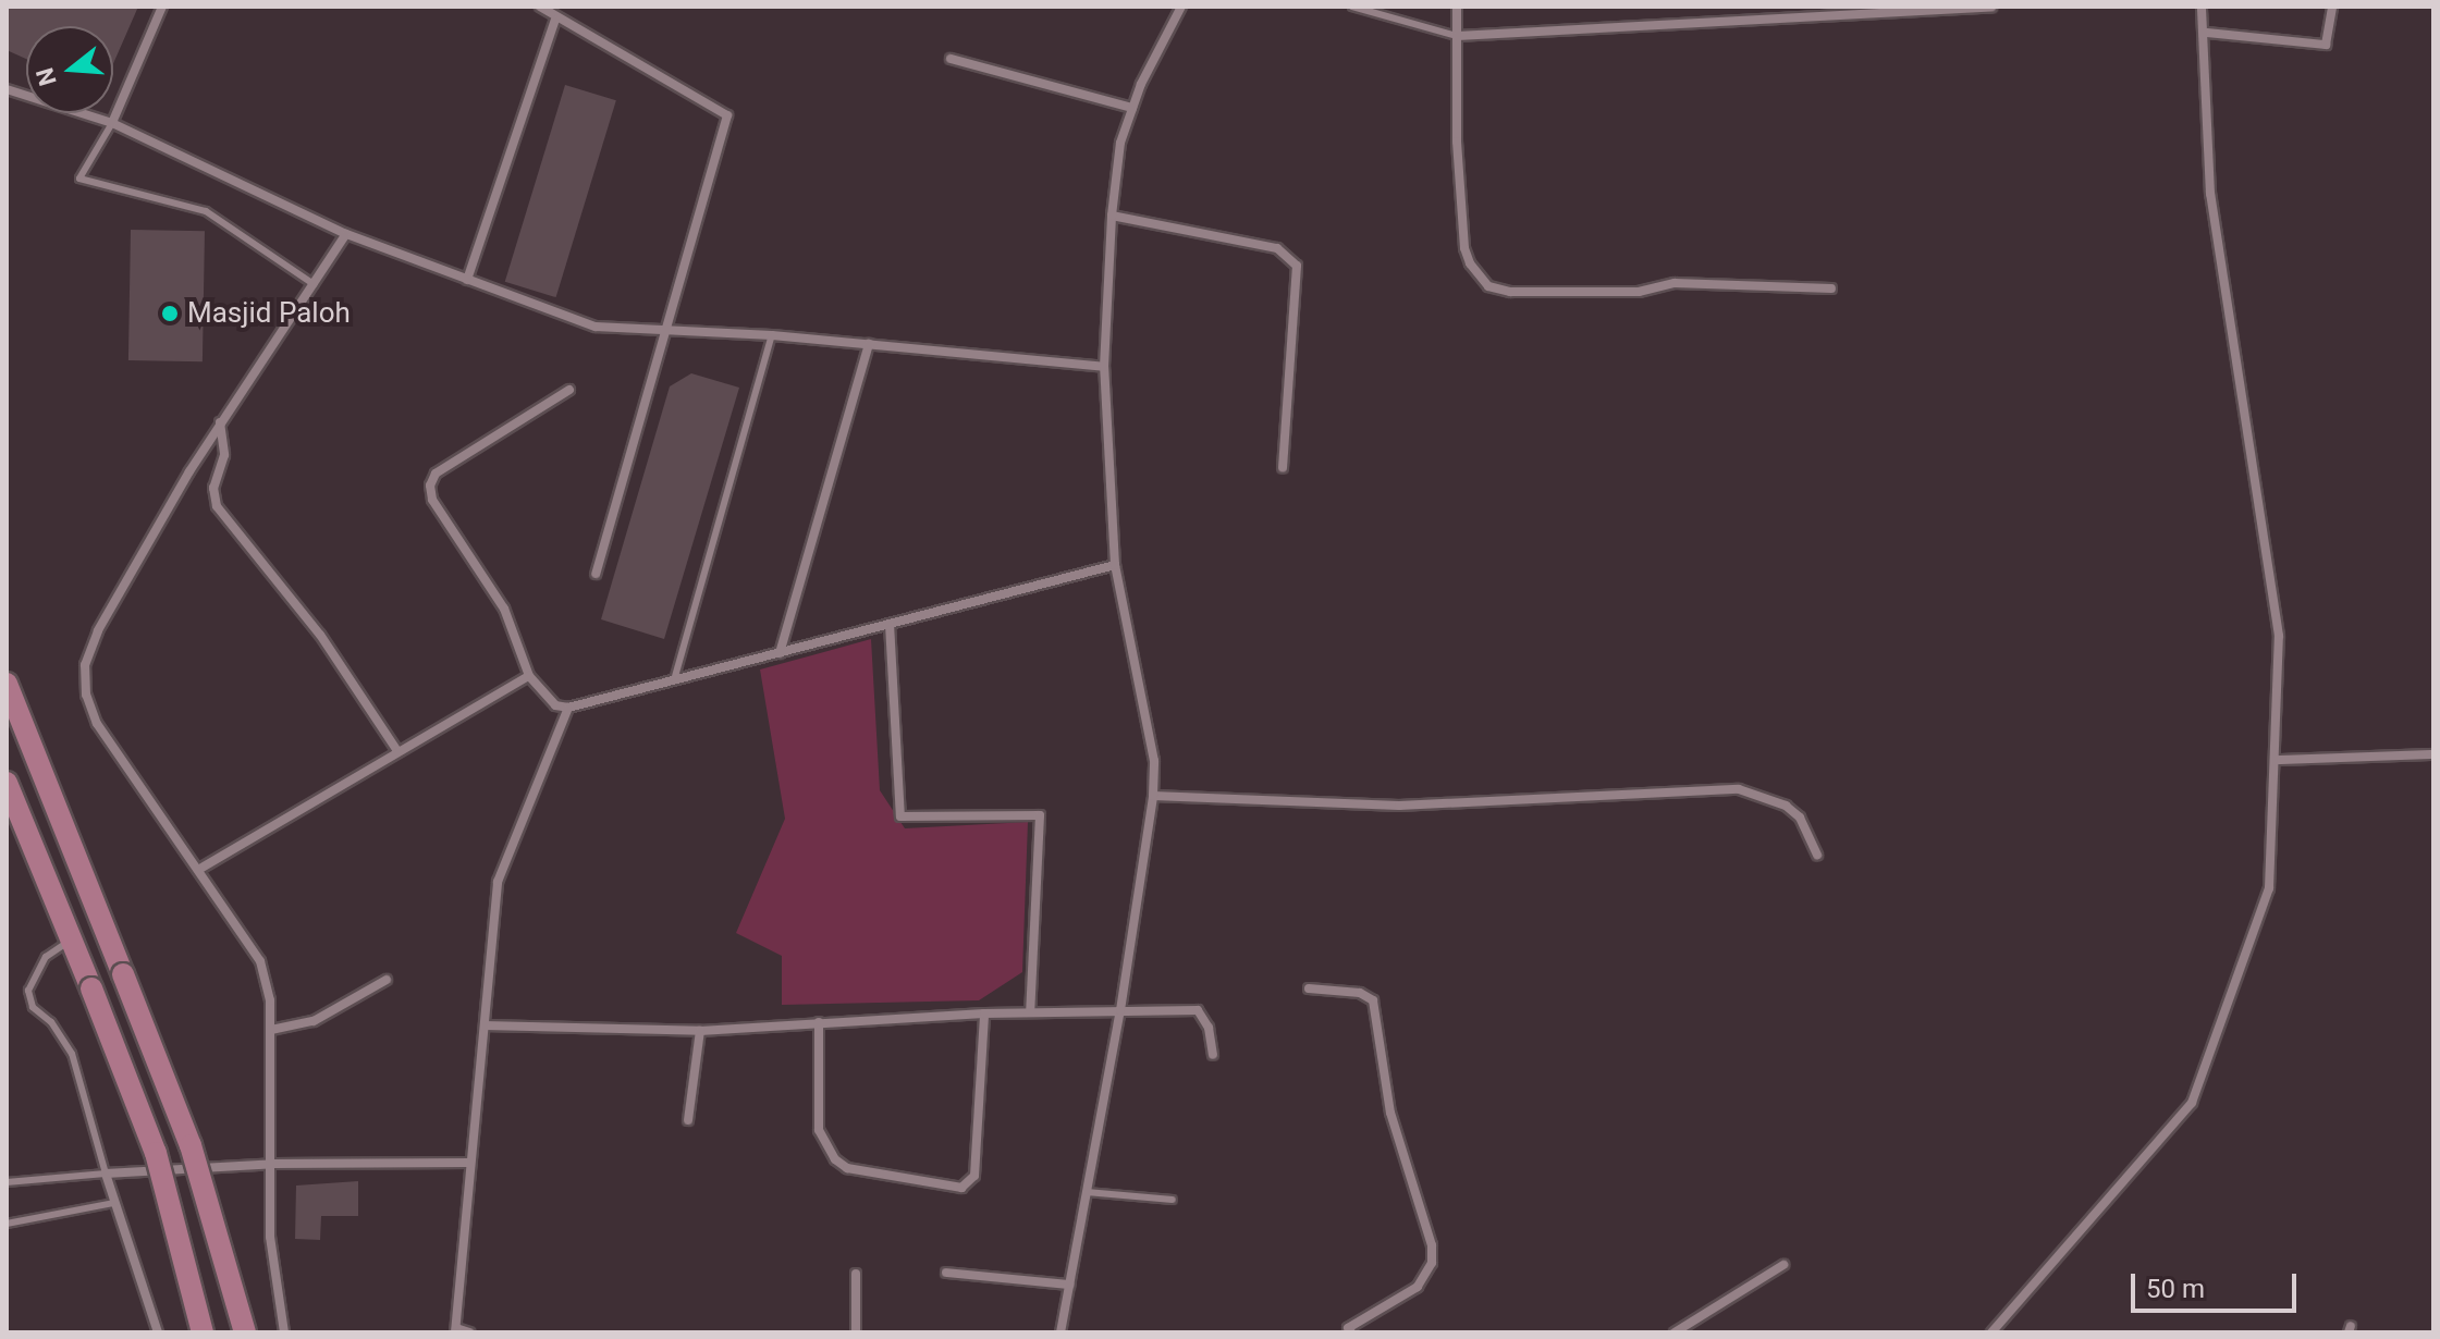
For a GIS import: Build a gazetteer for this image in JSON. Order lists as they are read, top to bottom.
{
  "places": ["Masjid Paloh"],
  "scale_bar": "50 m",
  "north": "left"
}
